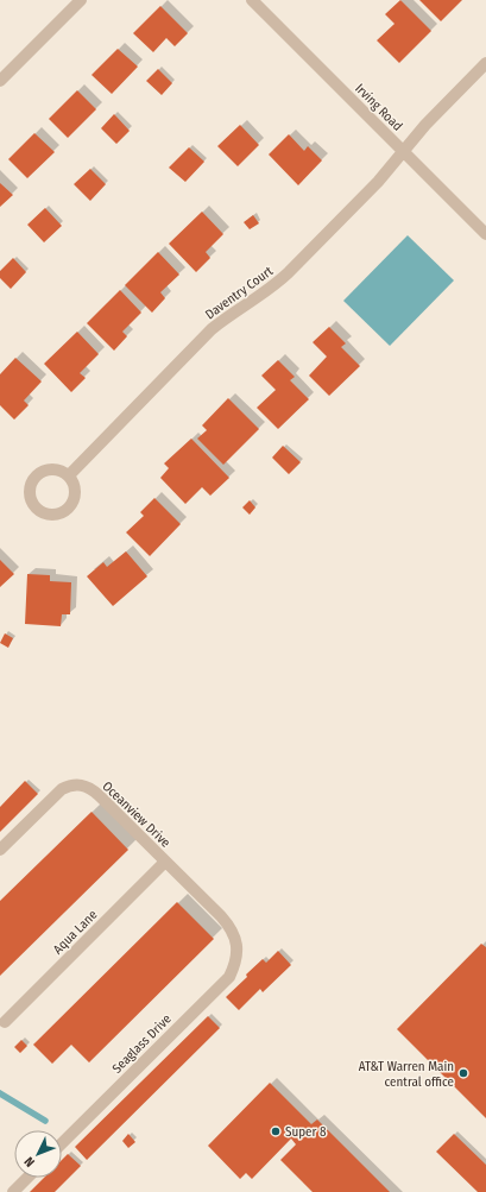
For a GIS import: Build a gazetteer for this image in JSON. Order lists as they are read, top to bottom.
{
  "streets": {
    "street": [
      "Irving Road",
      "Daventry Court",
      "Oceanview Drive",
      "Aqua Lane",
      "Seaglass Drive"
    ]
  },
  "crossings": [
    ["Irving Road", "Daventry Court"],
    ["Oceanview Drive", "Aqua Lane"],
    ["Oceanview Drive", "Seaglass Drive"]
  ],
  "places": ["AT&T Warren Main central office", "Super 8"],
  "north": "bottom left"
}
